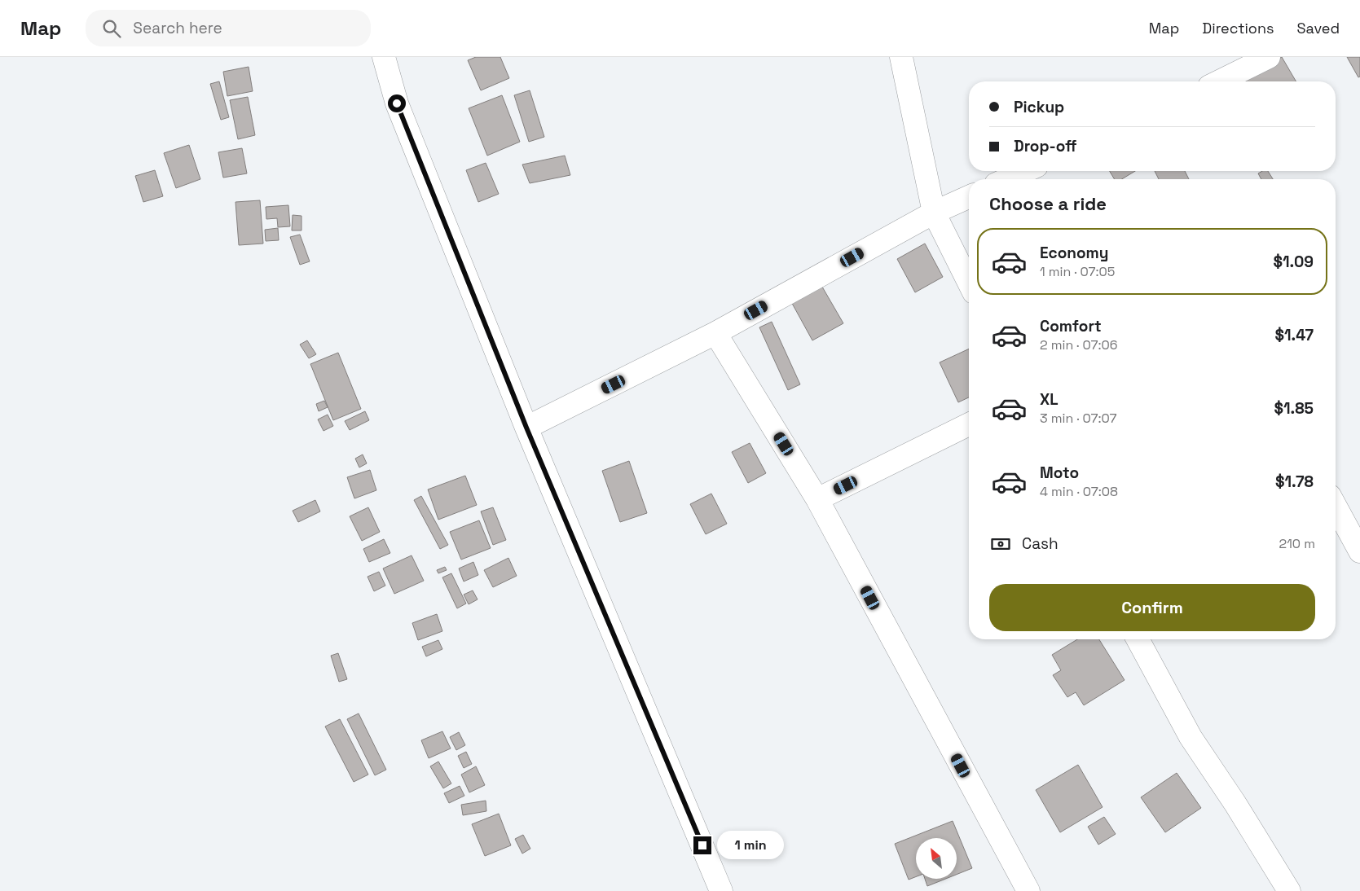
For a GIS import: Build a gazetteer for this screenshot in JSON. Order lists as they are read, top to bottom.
{
  "north": "top left",
  "page": {
    "header": "Map",
    "search": "Search here",
    "nav": ["Map", "Directions", "Saved"],
    "banner": ["Pickup", "Drop-off"],
    "heading": "Choose a ride",
    "list": [
      {
        "name": "Economy",
        "note": "1 min · 07:05",
        "value": "$1.09"
      },
      {
        "name": "Comfort",
        "note": "2 min · 07:06",
        "value": "$1.47"
      },
      {
        "name": "XL",
        "note": "3 min · 07:07",
        "value": "$1.85"
      },
      {
        "name": "Moto",
        "note": "4 min · 07:08",
        "value": "$1.78"
      }
    ],
    "pay": ["Cash", "210 m"],
    "buttons": "Confirm",
    "bubble": "1 min"
  }
}
